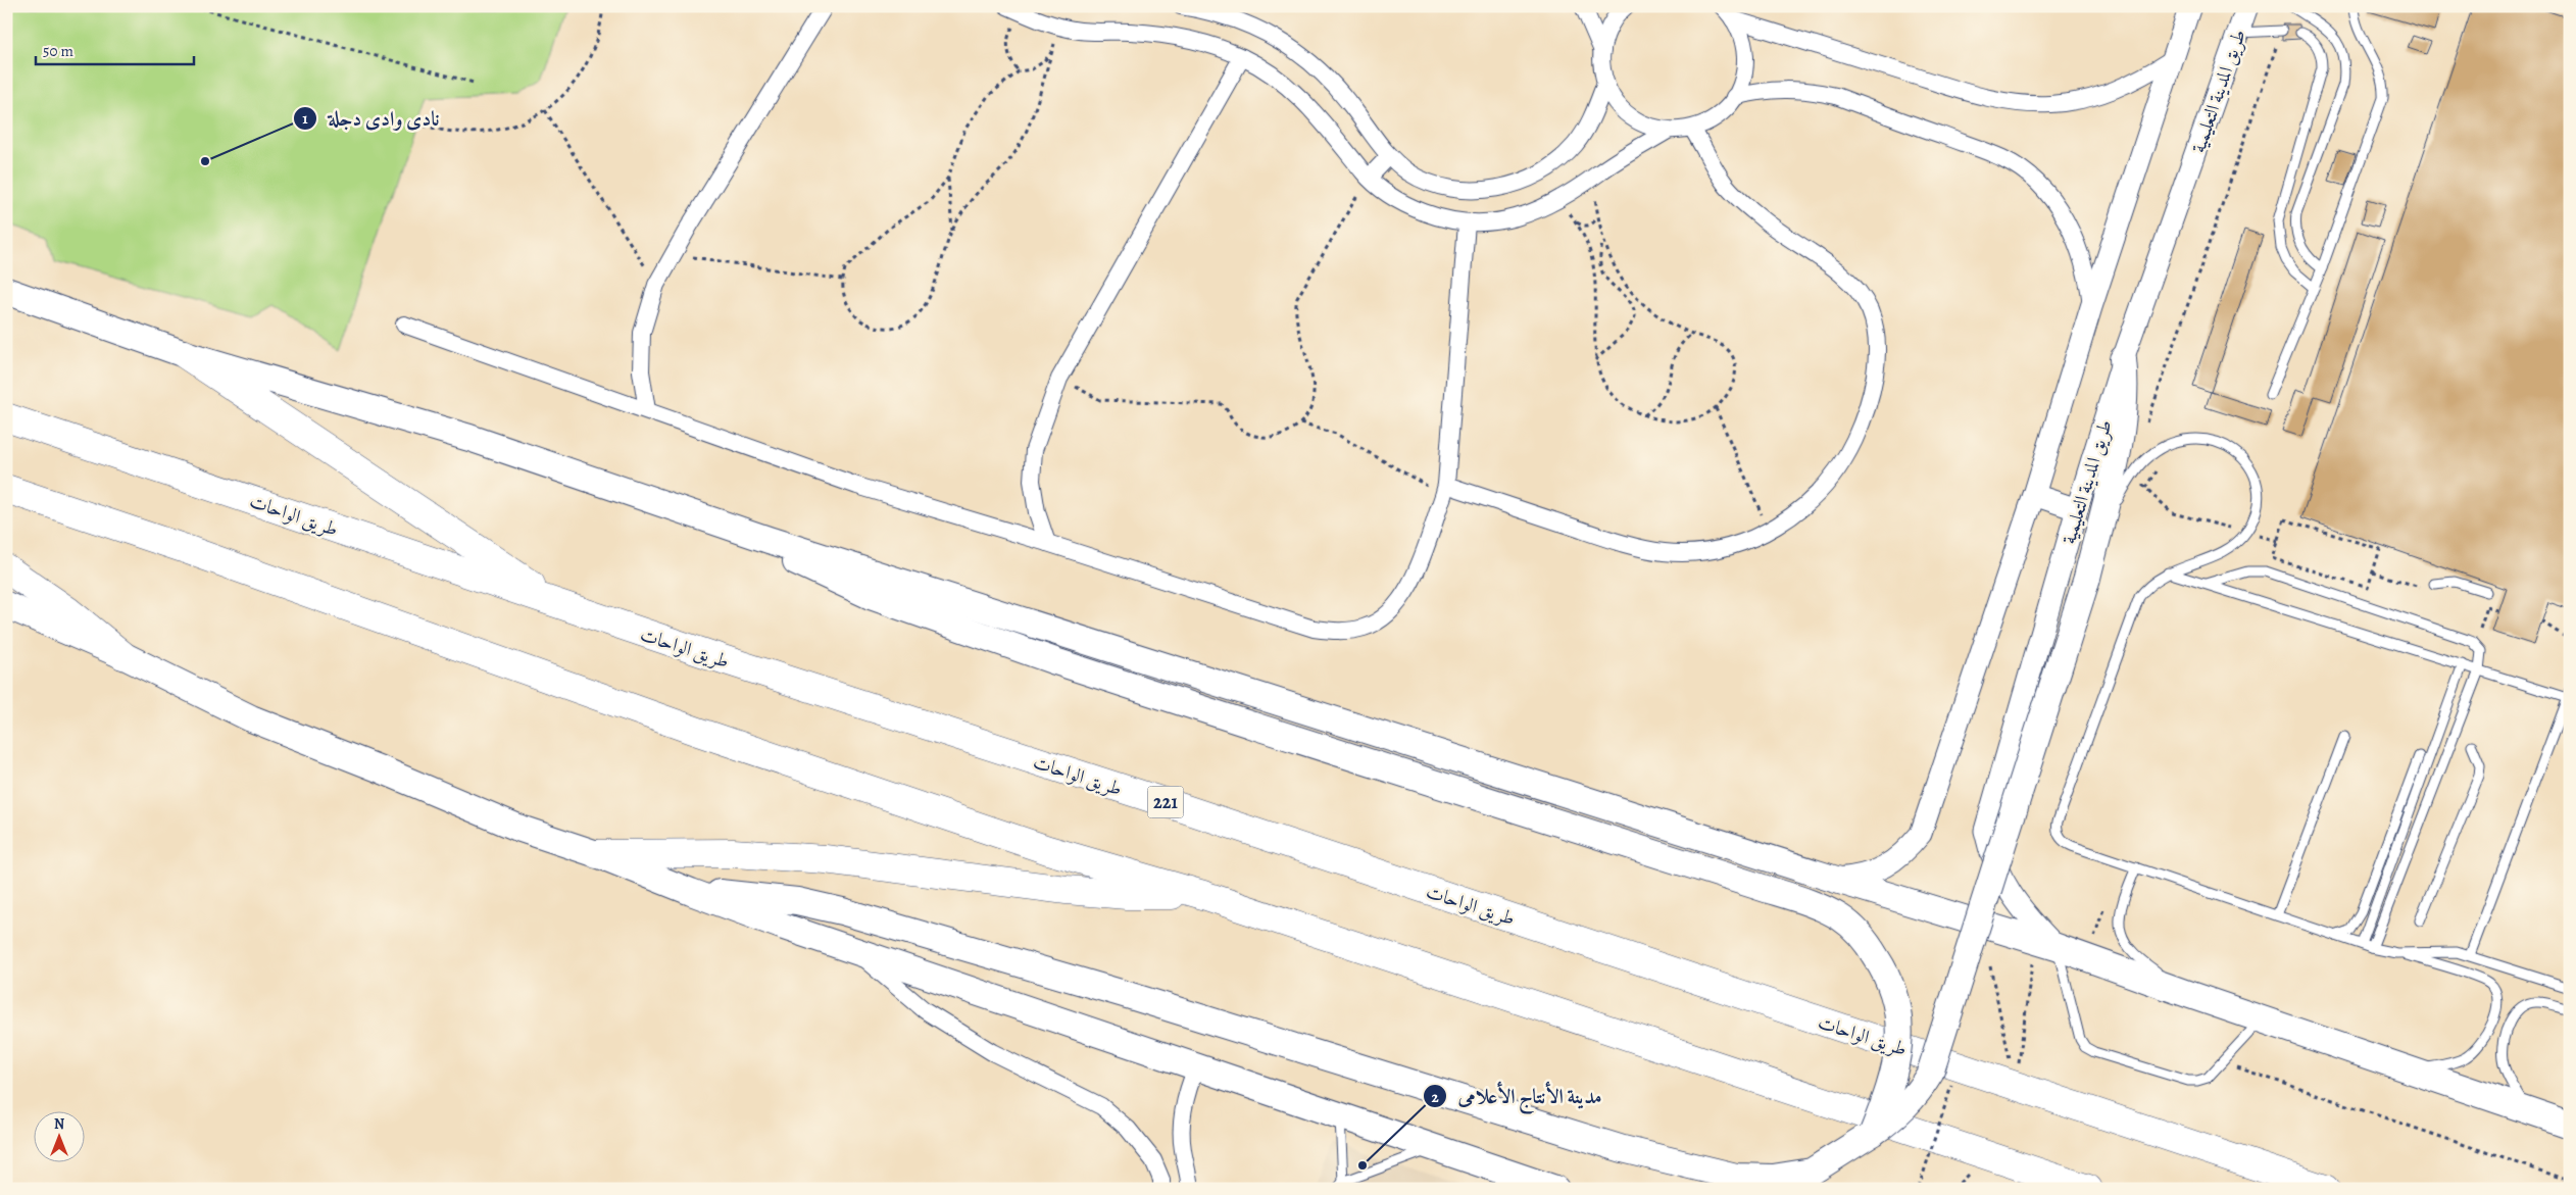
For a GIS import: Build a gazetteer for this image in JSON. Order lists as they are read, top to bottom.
{
  "streets": {
    "highway": ["طريق الواحات", "221"],
    "street": ["طريق المدينة التعليمية"]
  },
  "places": ["نادى وادى دجلة", "مدينة الأنتاج الأعلامى"],
  "scale_bar": "50 m",
  "north": "top"
}
